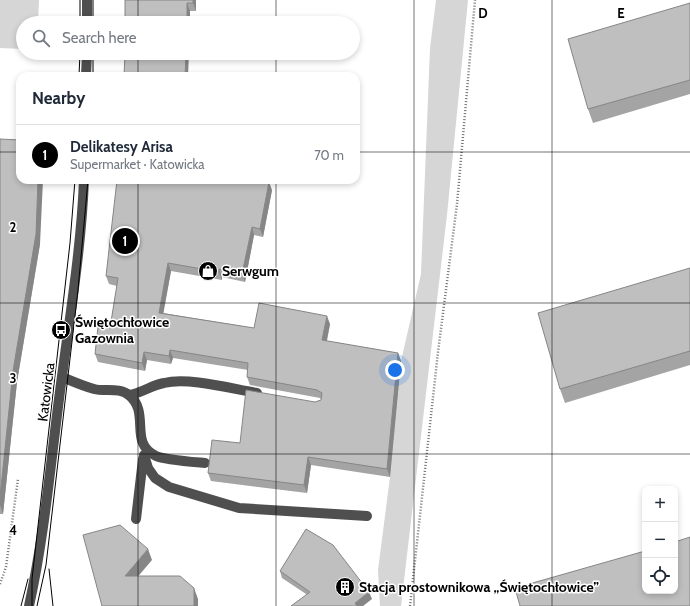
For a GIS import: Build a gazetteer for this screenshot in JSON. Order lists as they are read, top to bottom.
{
  "streets": {
    "street": ["Katowicka"]
  },
  "places": {
    "shop": ["Serwgum"],
    "bus stop": ["Świętochłowice Gazownia"],
    "building": ["Stacja prostownikowa „Świętochłowice”"]
  },
  "page": {
    "search": "Search here",
    "heading": "Nearby",
    "list": [
      {
        "mark": "1",
        "name": "Delikatesy Arisa",
        "note": "Supermarket · Katowicka",
        "value": "70 m"
      }
    ],
    "pins": "1",
    "map_buttons": ["+", "−"]
  },
  "grid": {
    "columns": ["D", "E"],
    "rows": ["2", "3", "4"]
  }
}
